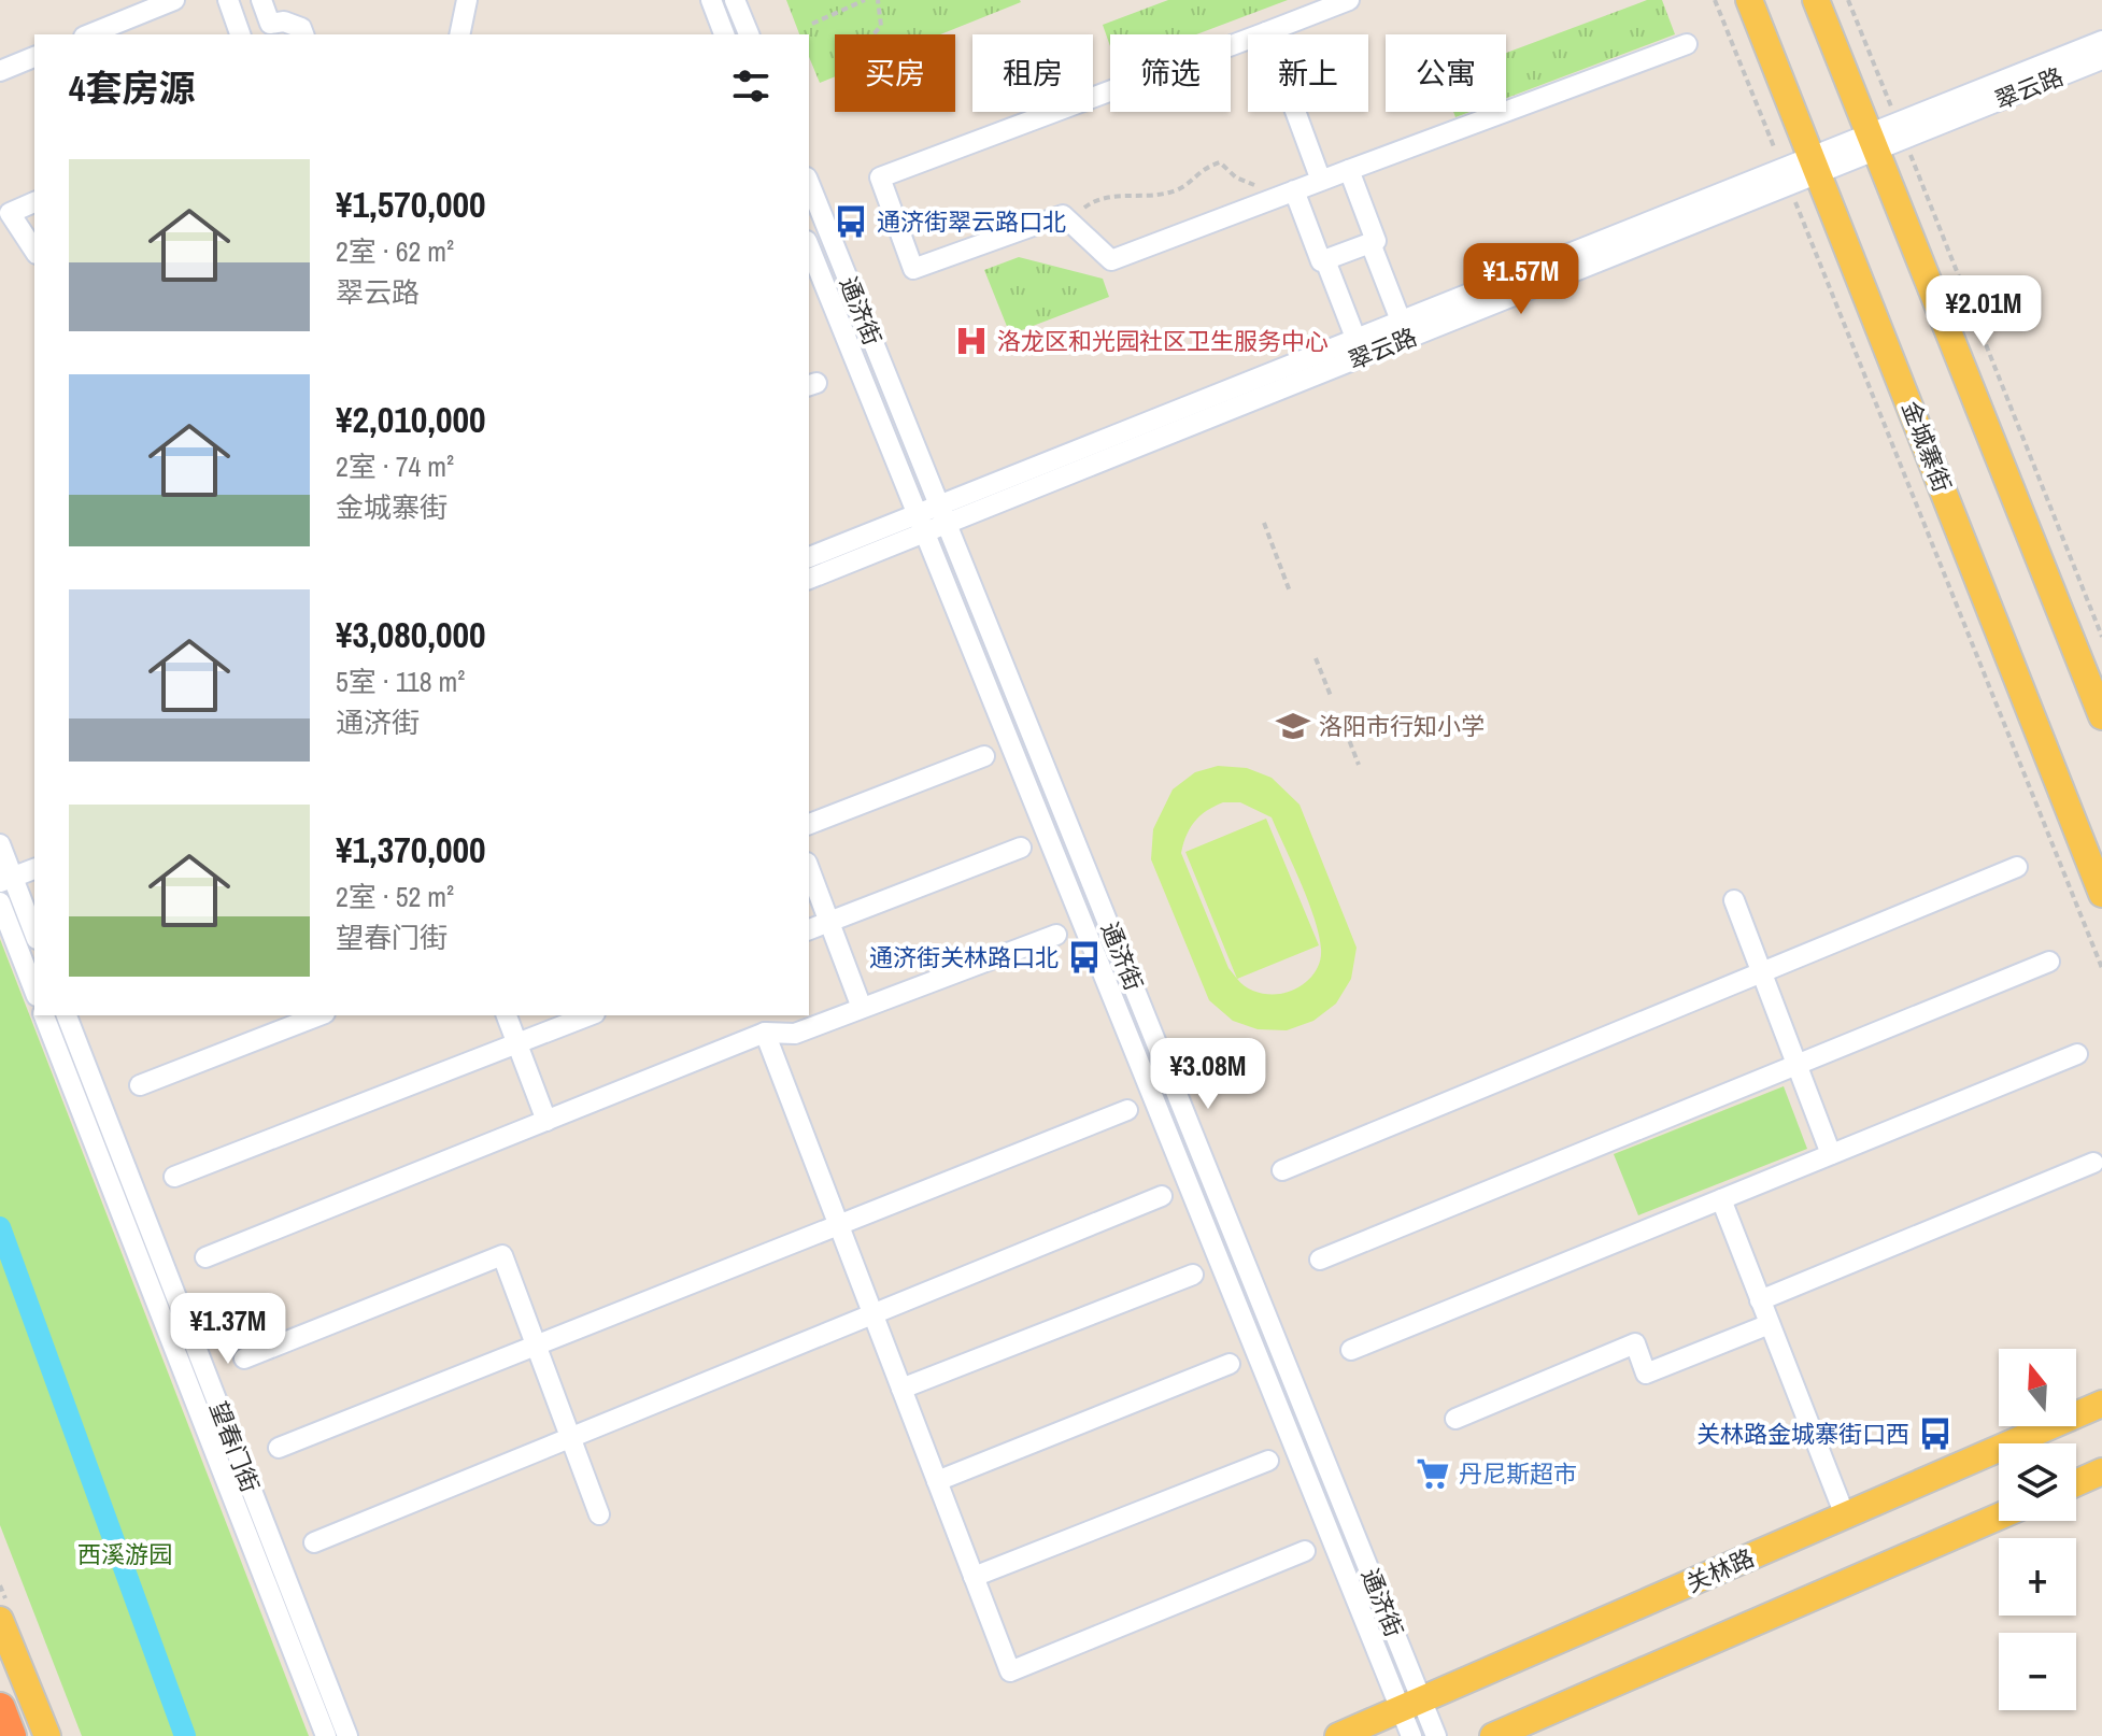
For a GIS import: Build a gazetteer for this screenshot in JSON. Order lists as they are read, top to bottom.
{
  "streets": {
    "main road": ["金城寨街", "关林路"],
    "street": ["翠云路", "通济街", "望春门街"]
  },
  "crossings": [
    ["翠云路", "通济街"],
    ["翠云路", "金城寨街"],
    ["通济街", "关林路"]
  ],
  "parks": ["西溪游园"],
  "places": {
    "bus stop": ["通济街翠云路口北", "通济街关林路口北", "关林路金城寨街口西"],
    "hospital": ["洛龙区和光园社区卫生服务中心"],
    "school or university": ["洛阳市行知小学"],
    "supermarket": ["丹尼斯超市"]
  },
  "north": "top",
  "page": {
    "chip": [
      "买房",
      "租房",
      "筛选",
      "新上",
      "公寓"
    ],
    "heading": "4套房源",
    "list": [
      {
        "name": "¥1,570,000",
        "note": "2室 · 62 m² · 翠云路"
      },
      {
        "name": "¥2,010,000",
        "note": "2室 · 74 m² · 金城寨街"
      },
      {
        "name": "¥3,080,000",
        "note": "5室 · 118 m² · 通济街"
      },
      {
        "name": "¥1,370,000",
        "note": "2室 · 52 m² · 望春门街"
      }
    ],
    "price": [
      "¥1.57M",
      "¥2.01M",
      "¥3.08M",
      "¥1.37M"
    ],
    "map_buttons": ["+", "−"]
  }
}
